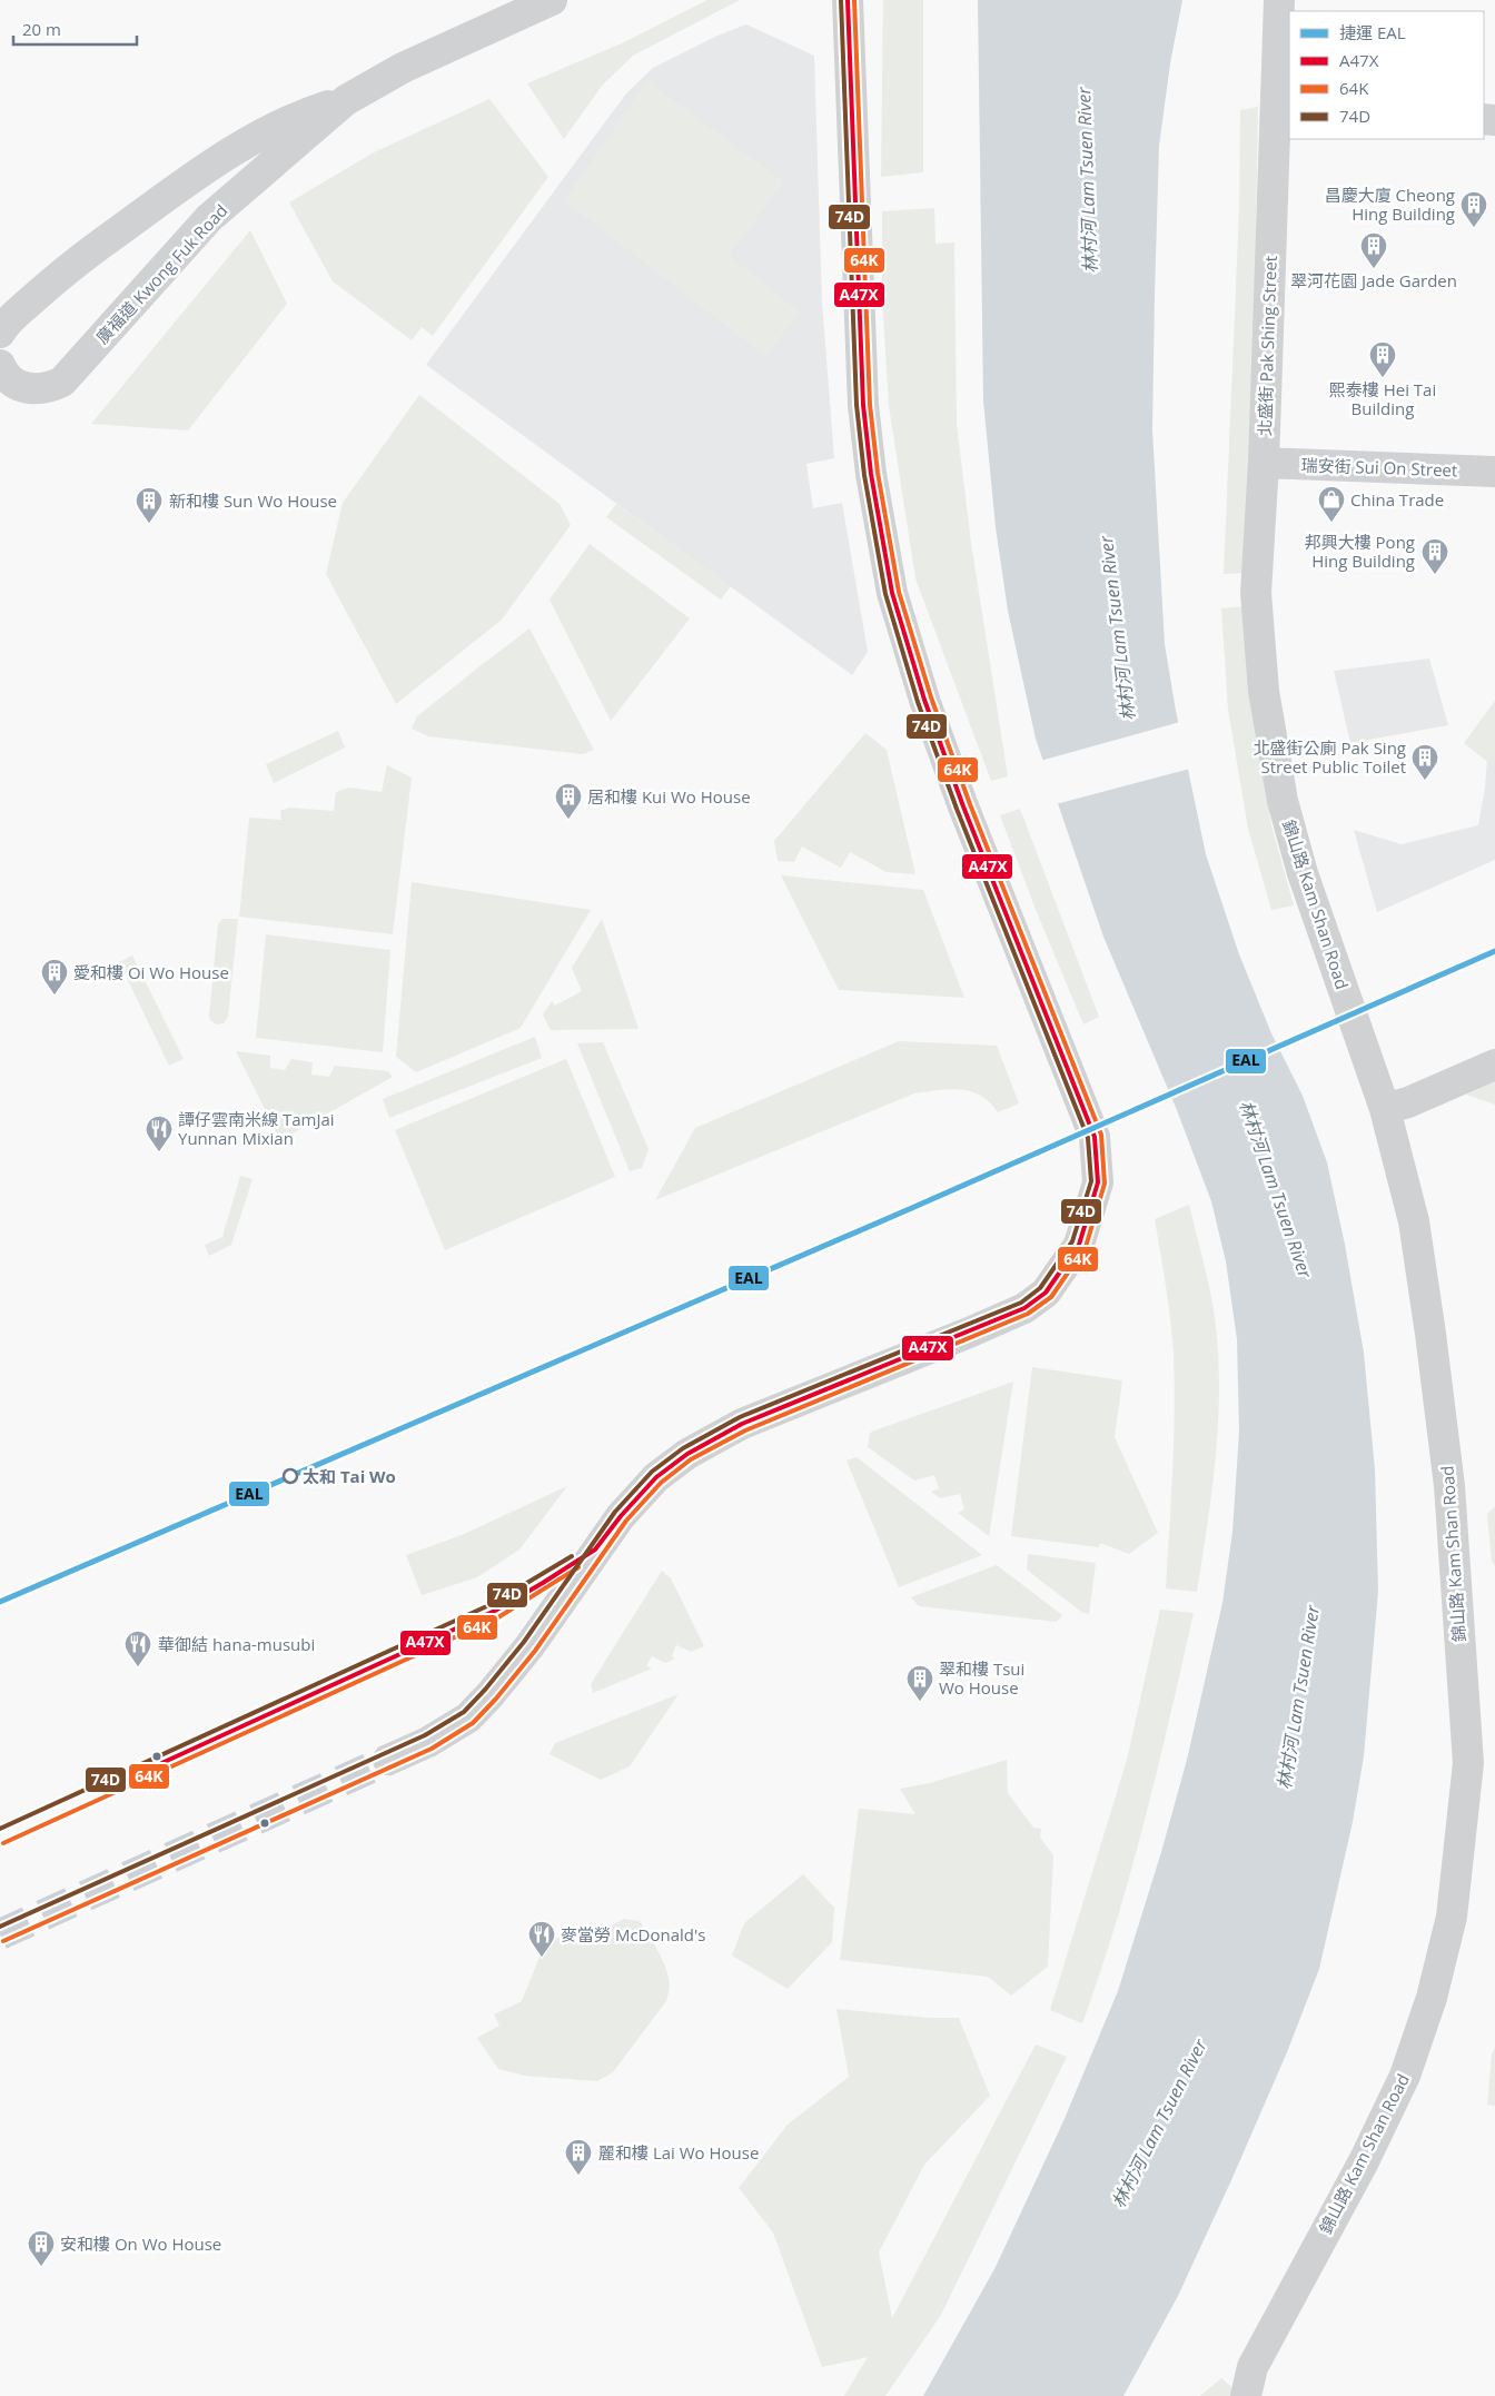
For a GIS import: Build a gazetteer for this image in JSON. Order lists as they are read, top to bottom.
{
  "streets": {
    "street": [
      "廣福道 Kwong Fuk Road",
      "北盛街 Pak Shing Street",
      "瑞安街 Sui On Street",
      "錦山路 Kam Shan Road"
    ]
  },
  "crossings": [
    ["北盛街 Pak Shing Street", "瑞安街 Sui On Street"],
    ["北盛街 Pak Shing Street", "錦山路 Kam Shan Road"]
  ],
  "water": ["林村河 Lam Tsuen River"],
  "places": {
    "building": [
      "昌慶大廈 Cheong Hing Building",
      "翠河花園 Jade Garden",
      "熙泰樓 Hei Tai Building",
      "新和樓 Sun Wo House",
      "邦興大樓 Pong Hing Building",
      "北盛街公廁 Pak Sing Street Public Toilet",
      "居和樓 Kui Wo House",
      "愛和樓 Oi Wo House",
      "翠和樓 Tsui Wo House",
      "麗和樓 Lai Wo House",
      "安和樓 On Wo House"
    ],
    "shop": ["China Trade"],
    "restaurant": ["譚仔雲南米線 TamJai Yunnan Mixian", "華御結 hana-musubi", "麥當勞 McDonald's"],
    "other": ["太和 Tai Wo"]
  },
  "lines": [
    "transit line A47X",
    "transit line 64K",
    "transit line 74D",
    "metro line EAL"
  ],
  "legend": [
    "捷運 EAL",
    "A47X",
    "64K",
    "74D"
  ],
  "scale_bar": "20 m"
}
